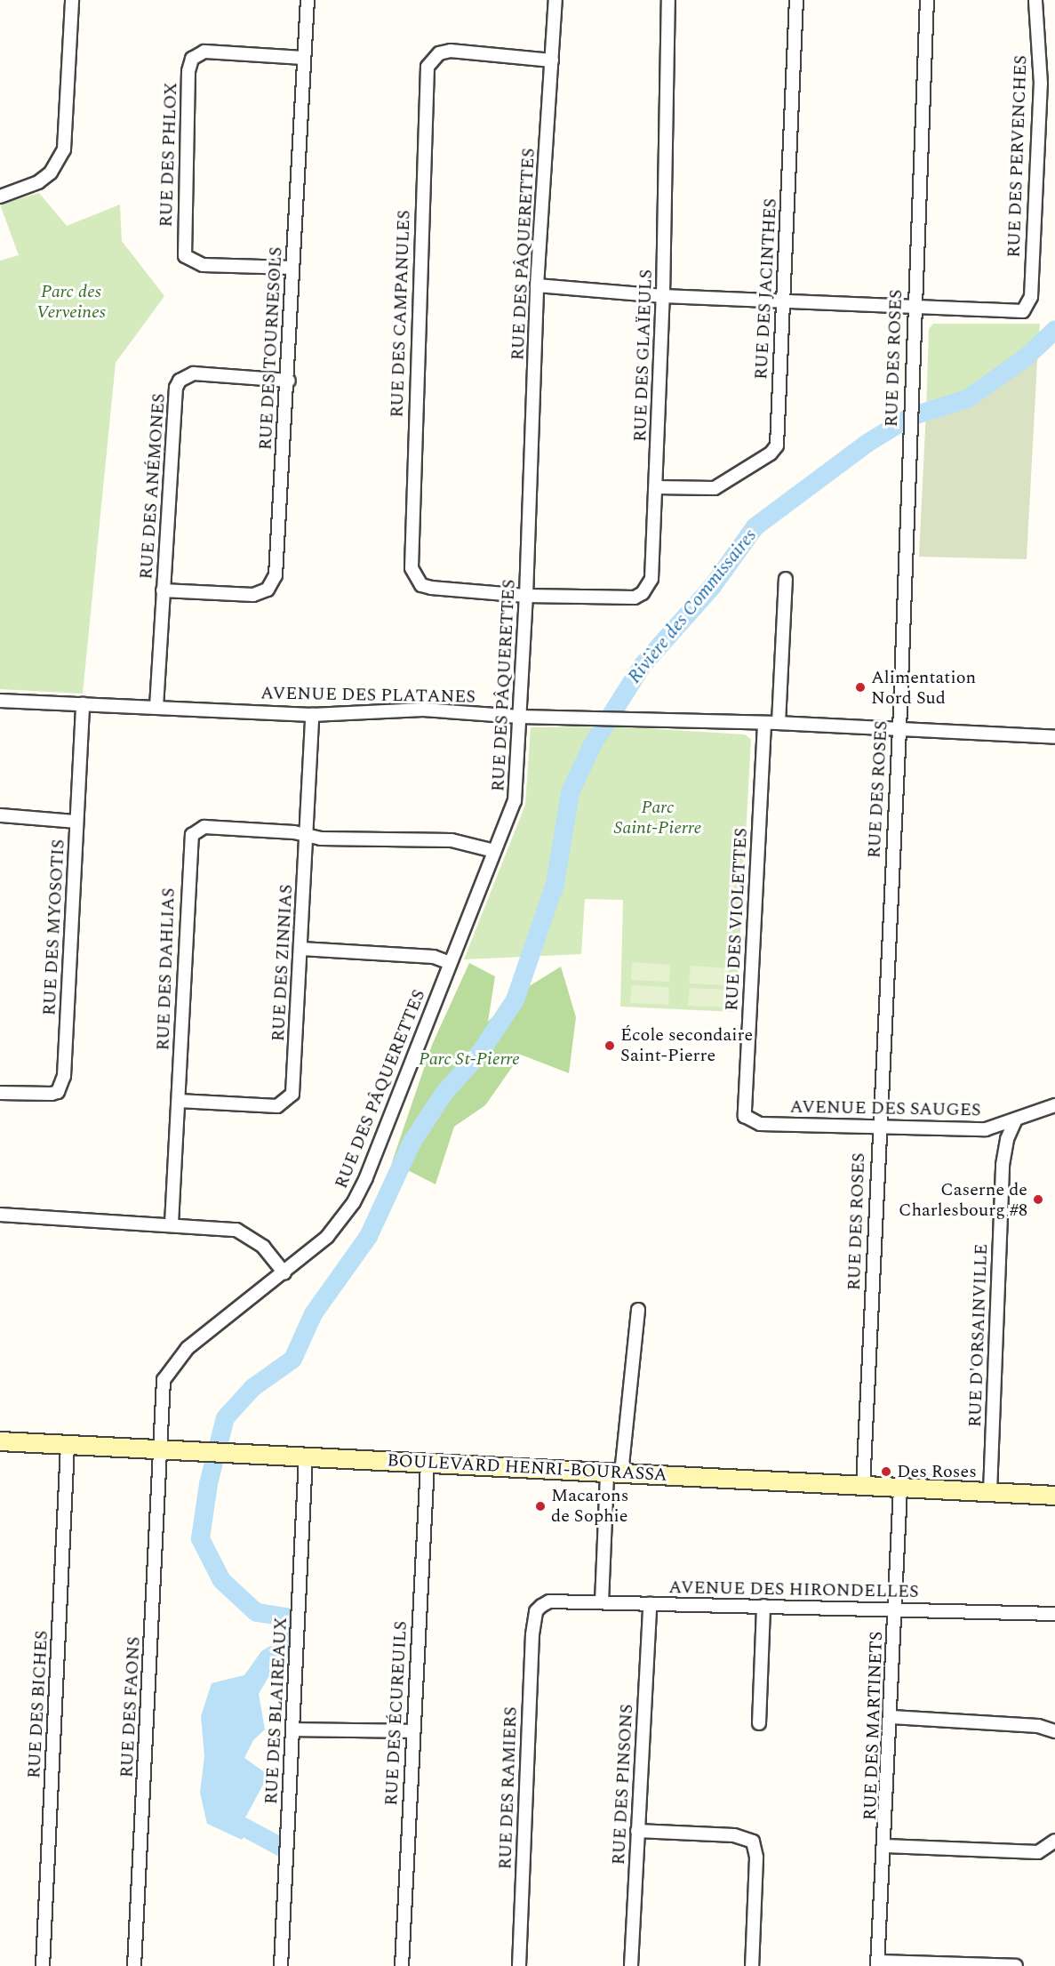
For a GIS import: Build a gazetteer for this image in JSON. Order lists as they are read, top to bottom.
{
  "streets": {
    "main road": ["BOULEVARD HENRI-BOURASSA"],
    "street": [
      "RUE DES PHLOX",
      "RUE DES PERVENCHES",
      "RUE DES PÂQUERETTES",
      "RUE DES JACINTHES",
      "RUE DES CAMPANULES",
      "RUE DES TOURNESOLS",
      "RUE DES GLAÏEULS",
      "RUE DES ROSES",
      "RUE DES ANÉMONES",
      "AVENUE DES PLATANES",
      "RUE DES VIOLETTES",
      "RUE DES MYOSOTIS",
      "RUE DES ZINNIAS",
      "RUE DES DAHLIAS",
      "AVENUE DES SAUGES",
      "RUE D'ORSAINVILLE",
      "AVENUE DES HIRONDELLES",
      "RUE DES BICHES",
      "RUE DES FAONS",
      "RUE DES BLAIREAUX",
      "RUE DES ÉCUREUILS",
      "RUE DES MARTINETS",
      "RUE DES PINSONS",
      "RUE DES RAMIERS"
    ]
  },
  "crossings": [
    ["RUE DES PHLOX", "RUE DES TOURNESOLS"],
    ["RUE DES PERVENCHES", "RUE DES ROSES"],
    ["RUE DES PÂQUERETTES", "RUE DES CAMPANULES"],
    ["RUE DES PÂQUERETTES", "RUE DES GLAÏEULS"],
    ["RUE DES PÂQUERETTES", "AVENUE DES PLATANES"],
    ["RUE DES PÂQUERETTES", "BOULEVARD HENRI-BOURASSA"],
    ["RUE DES PÂQUERETTES", "RUE DES FAONS"],
    ["RUE DES JACINTHES", "RUE DES GLAÏEULS"],
    ["RUE DES CAMPANULES", "RUE DES GLAÏEULS"],
    ["RUE DES TOURNESOLS", "RUE DES ANÉMONES"],
    ["RUE DES ROSES", "AVENUE DES PLATANES"],
    ["RUE DES ROSES", "AVENUE DES SAUGES"],
    ["RUE DES ROSES", "BOULEVARD HENRI-BOURASSA"],
    ["RUE DES ANÉMONES", "AVENUE DES PLATANES"],
    ["AVENUE DES PLATANES", "RUE DES VIOLETTES"],
    ["AVENUE DES PLATANES", "RUE DES MYOSOTIS"],
    ["AVENUE DES PLATANES", "RUE DES ZINNIAS"],
    ["RUE DES VIOLETTES", "AVENUE DES SAUGES"],
    ["RUE DES ZINNIAS", "RUE DES DAHLIAS"],
    ["AVENUE DES SAUGES", "RUE D'ORSAINVILLE"],
    ["RUE D'ORSAINVILLE", "BOULEVARD HENRI-BOURASSA"],
    ["BOULEVARD HENRI-BOURASSA", "RUE DES BICHES"],
    ["BOULEVARD HENRI-BOURASSA", "RUE DES FAONS"],
    ["BOULEVARD HENRI-BOURASSA", "RUE DES BLAIREAUX"],
    ["BOULEVARD HENRI-BOURASSA", "RUE DES ÉCUREUILS"],
    ["BOULEVARD HENRI-BOURASSA", "RUE DES MARTINETS"],
    ["AVENUE DES HIRONDELLES", "RUE DES MARTINETS"],
    ["AVENUE DES HIRONDELLES", "RUE DES PINSONS"],
    ["AVENUE DES HIRONDELLES", "RUE DES RAMIERS"]
  ],
  "water": ["Rivière des Commissaires"],
  "parks": ["Parc des Verveines", "Parc Saint-Pierre", "Parc St-Pierre"],
  "places": [
    "Alimentation Nord Sud",
    "École secondaire Saint-Pierre",
    "Caserne de Charlesbourg #8",
    "Des Roses",
    "Macarons de Sophie"
  ]
}
